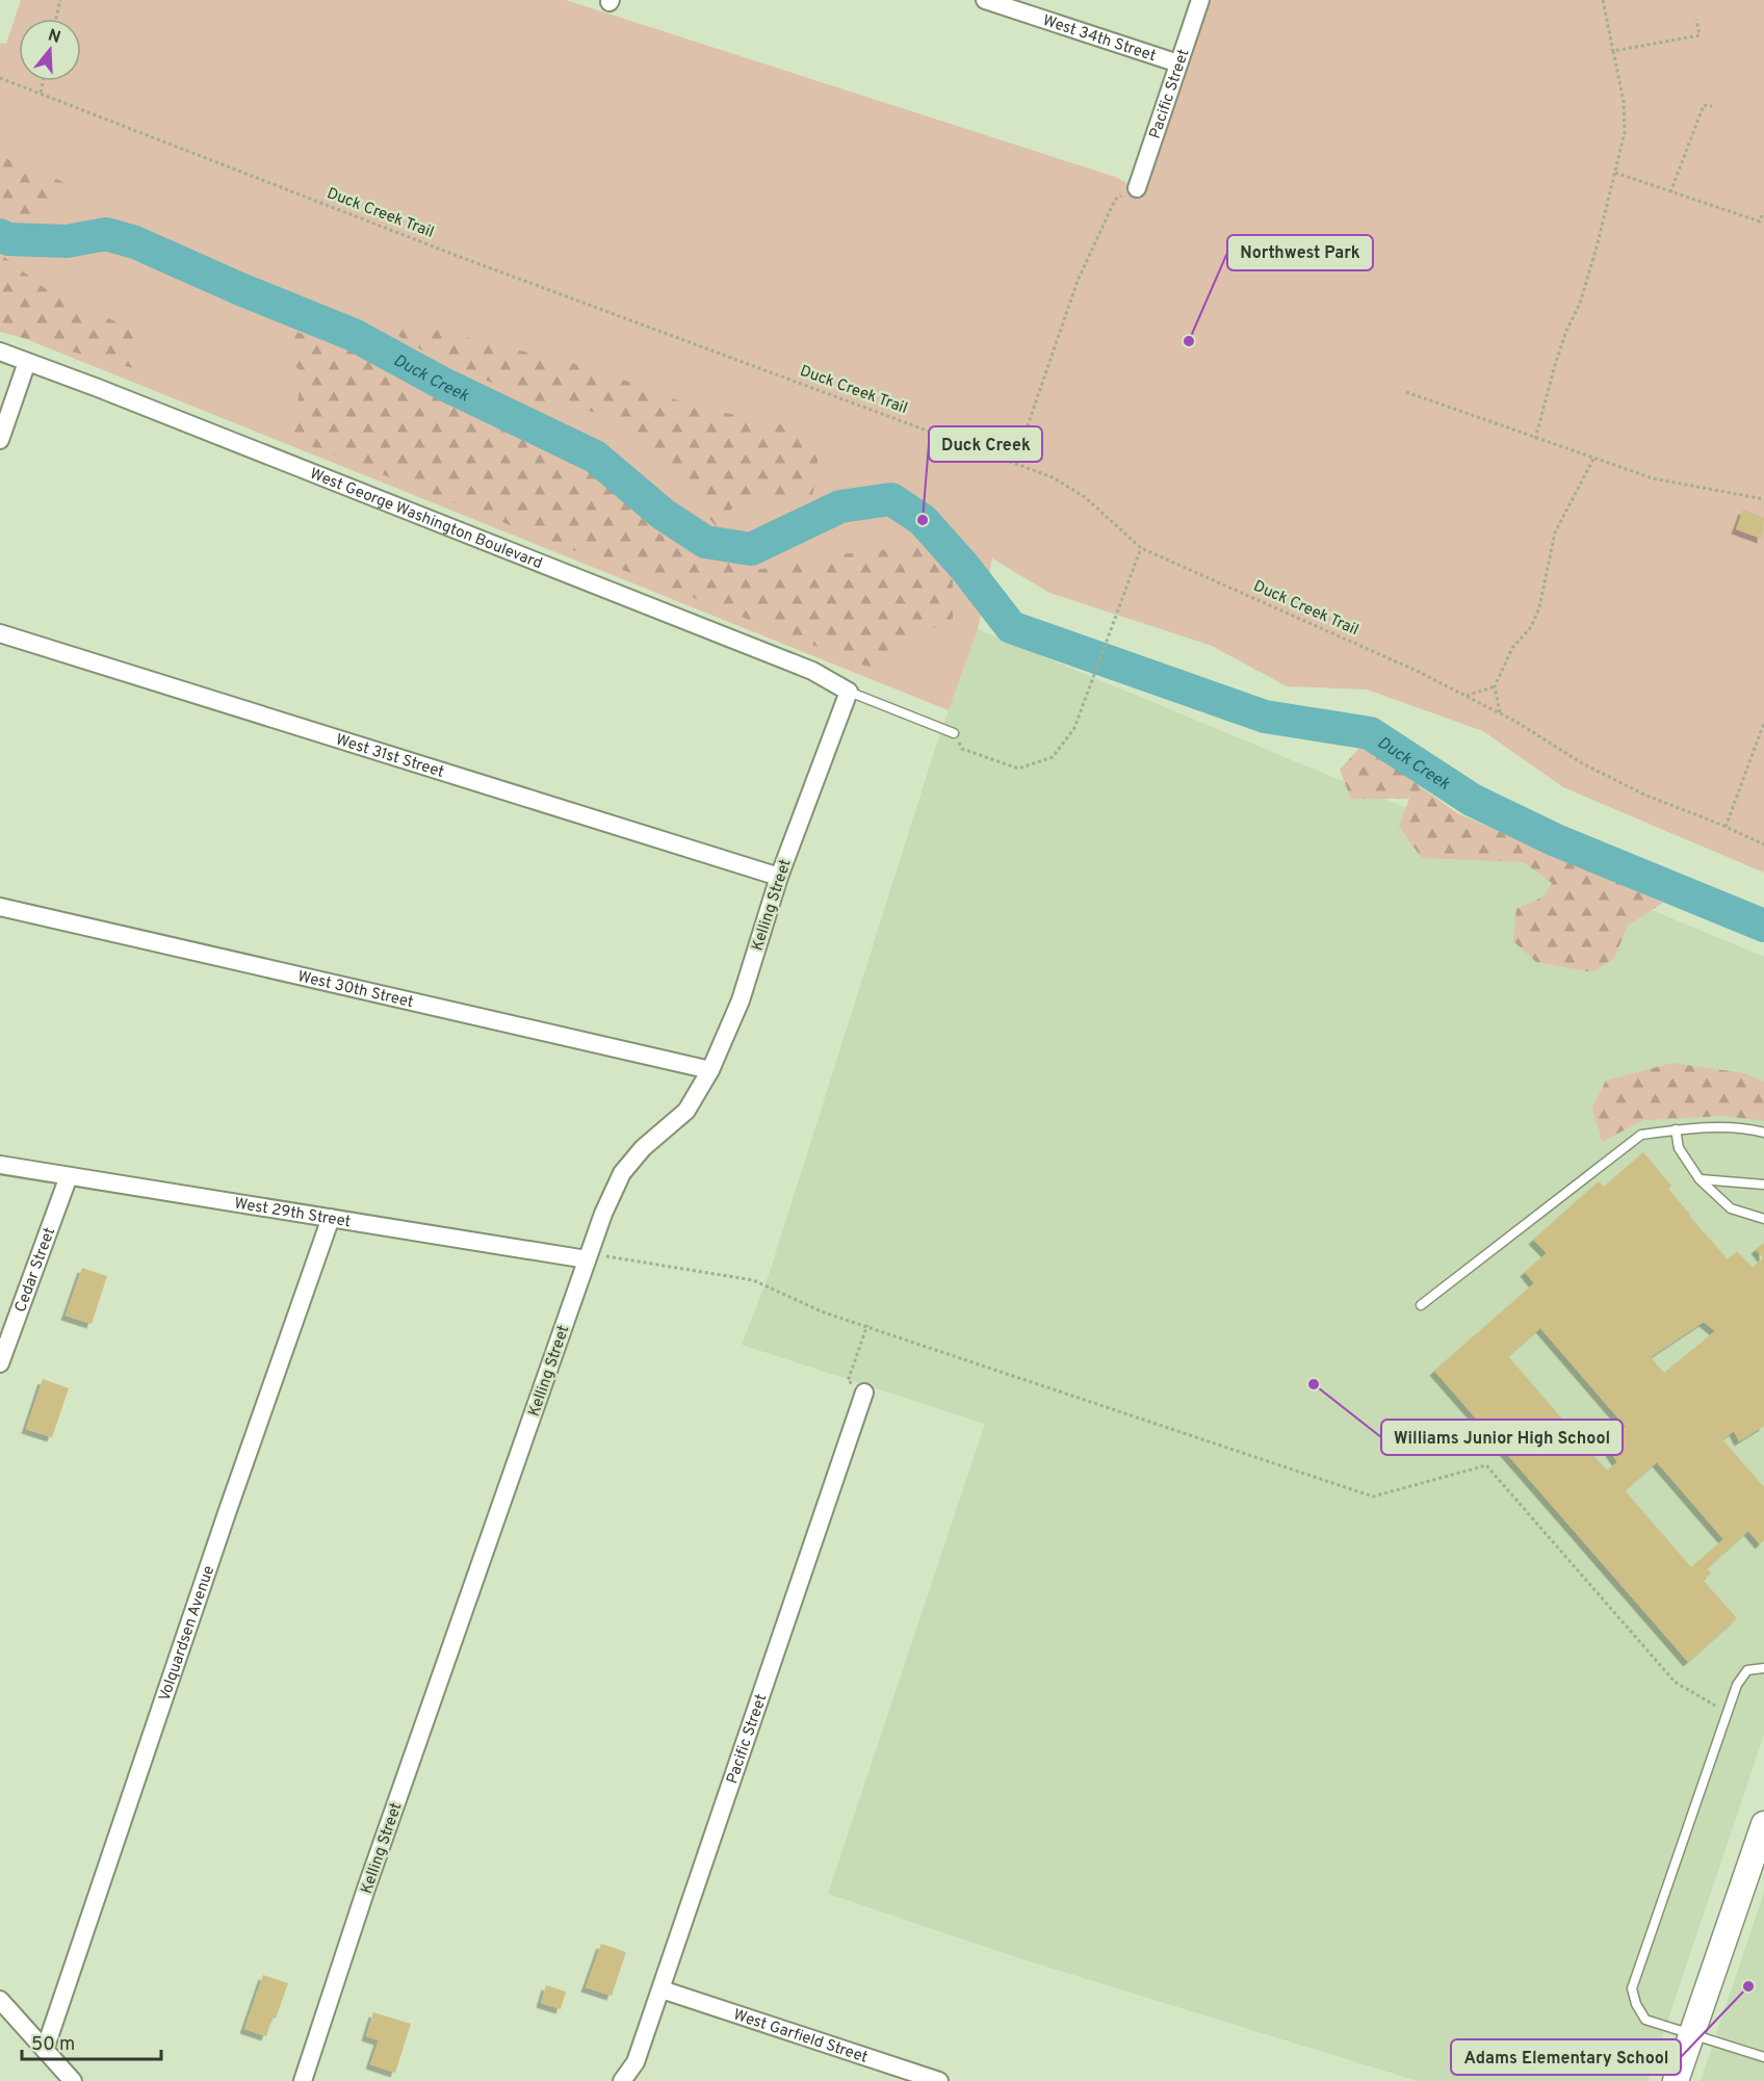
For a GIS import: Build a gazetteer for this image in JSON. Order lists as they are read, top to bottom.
{
  "streets": {
    "street": [
      "West 34th Street",
      "Pacific Street",
      "West George Washington Boulevard",
      "West 31st Street",
      "Kelling Street",
      "West 30th Street",
      "West 29th Street",
      "Cedar Street",
      "Volquardsen Avenue",
      "West Garfield Street"
    ],
    "path": ["Duck Creek Trail"]
  },
  "crossings": [
    ["West 34th Street", "Pacific Street"],
    ["Pacific Street", "West Garfield Street"],
    ["West George Washington Boulevard", "Kelling Street"],
    ["West 31st Street", "Kelling Street"],
    ["Kelling Street", "West 30th Street"],
    ["Kelling Street", "West 29th Street"],
    ["West 29th Street", "Cedar Street"],
    ["West 29th Street", "Volquardsen Avenue"]
  ],
  "water": ["Duck Creek"],
  "places": [
    "Northwest Park",
    "Duck Creek",
    "Williams Junior High School",
    "Adams Elementary School"
  ],
  "scale_bar": "50 m",
  "north": "top"
}
